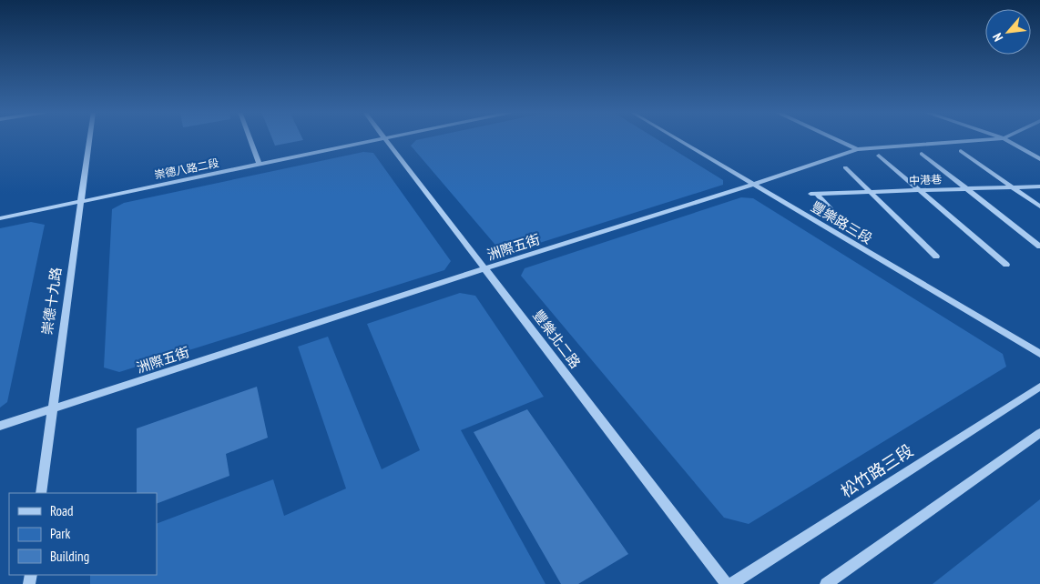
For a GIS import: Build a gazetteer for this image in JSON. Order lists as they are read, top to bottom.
{
  "streets": {
    "street": [
      "崇德八路二段",
      "中港巷",
      "豐樂路三段",
      "洲際五街",
      "崇德十九路",
      "豐樂北二路",
      "松竹路三段"
    ]
  },
  "crossings": [
    ["崇德八路二段", "崇德十九路"],
    ["豐樂路三段", "洲際五街"],
    ["洲際五街", "崇德十九路"],
    ["洲際五街", "豐樂北二路"]
  ],
  "legend": ["Road", "Park", "Building"],
  "north": "bottom left"
}
